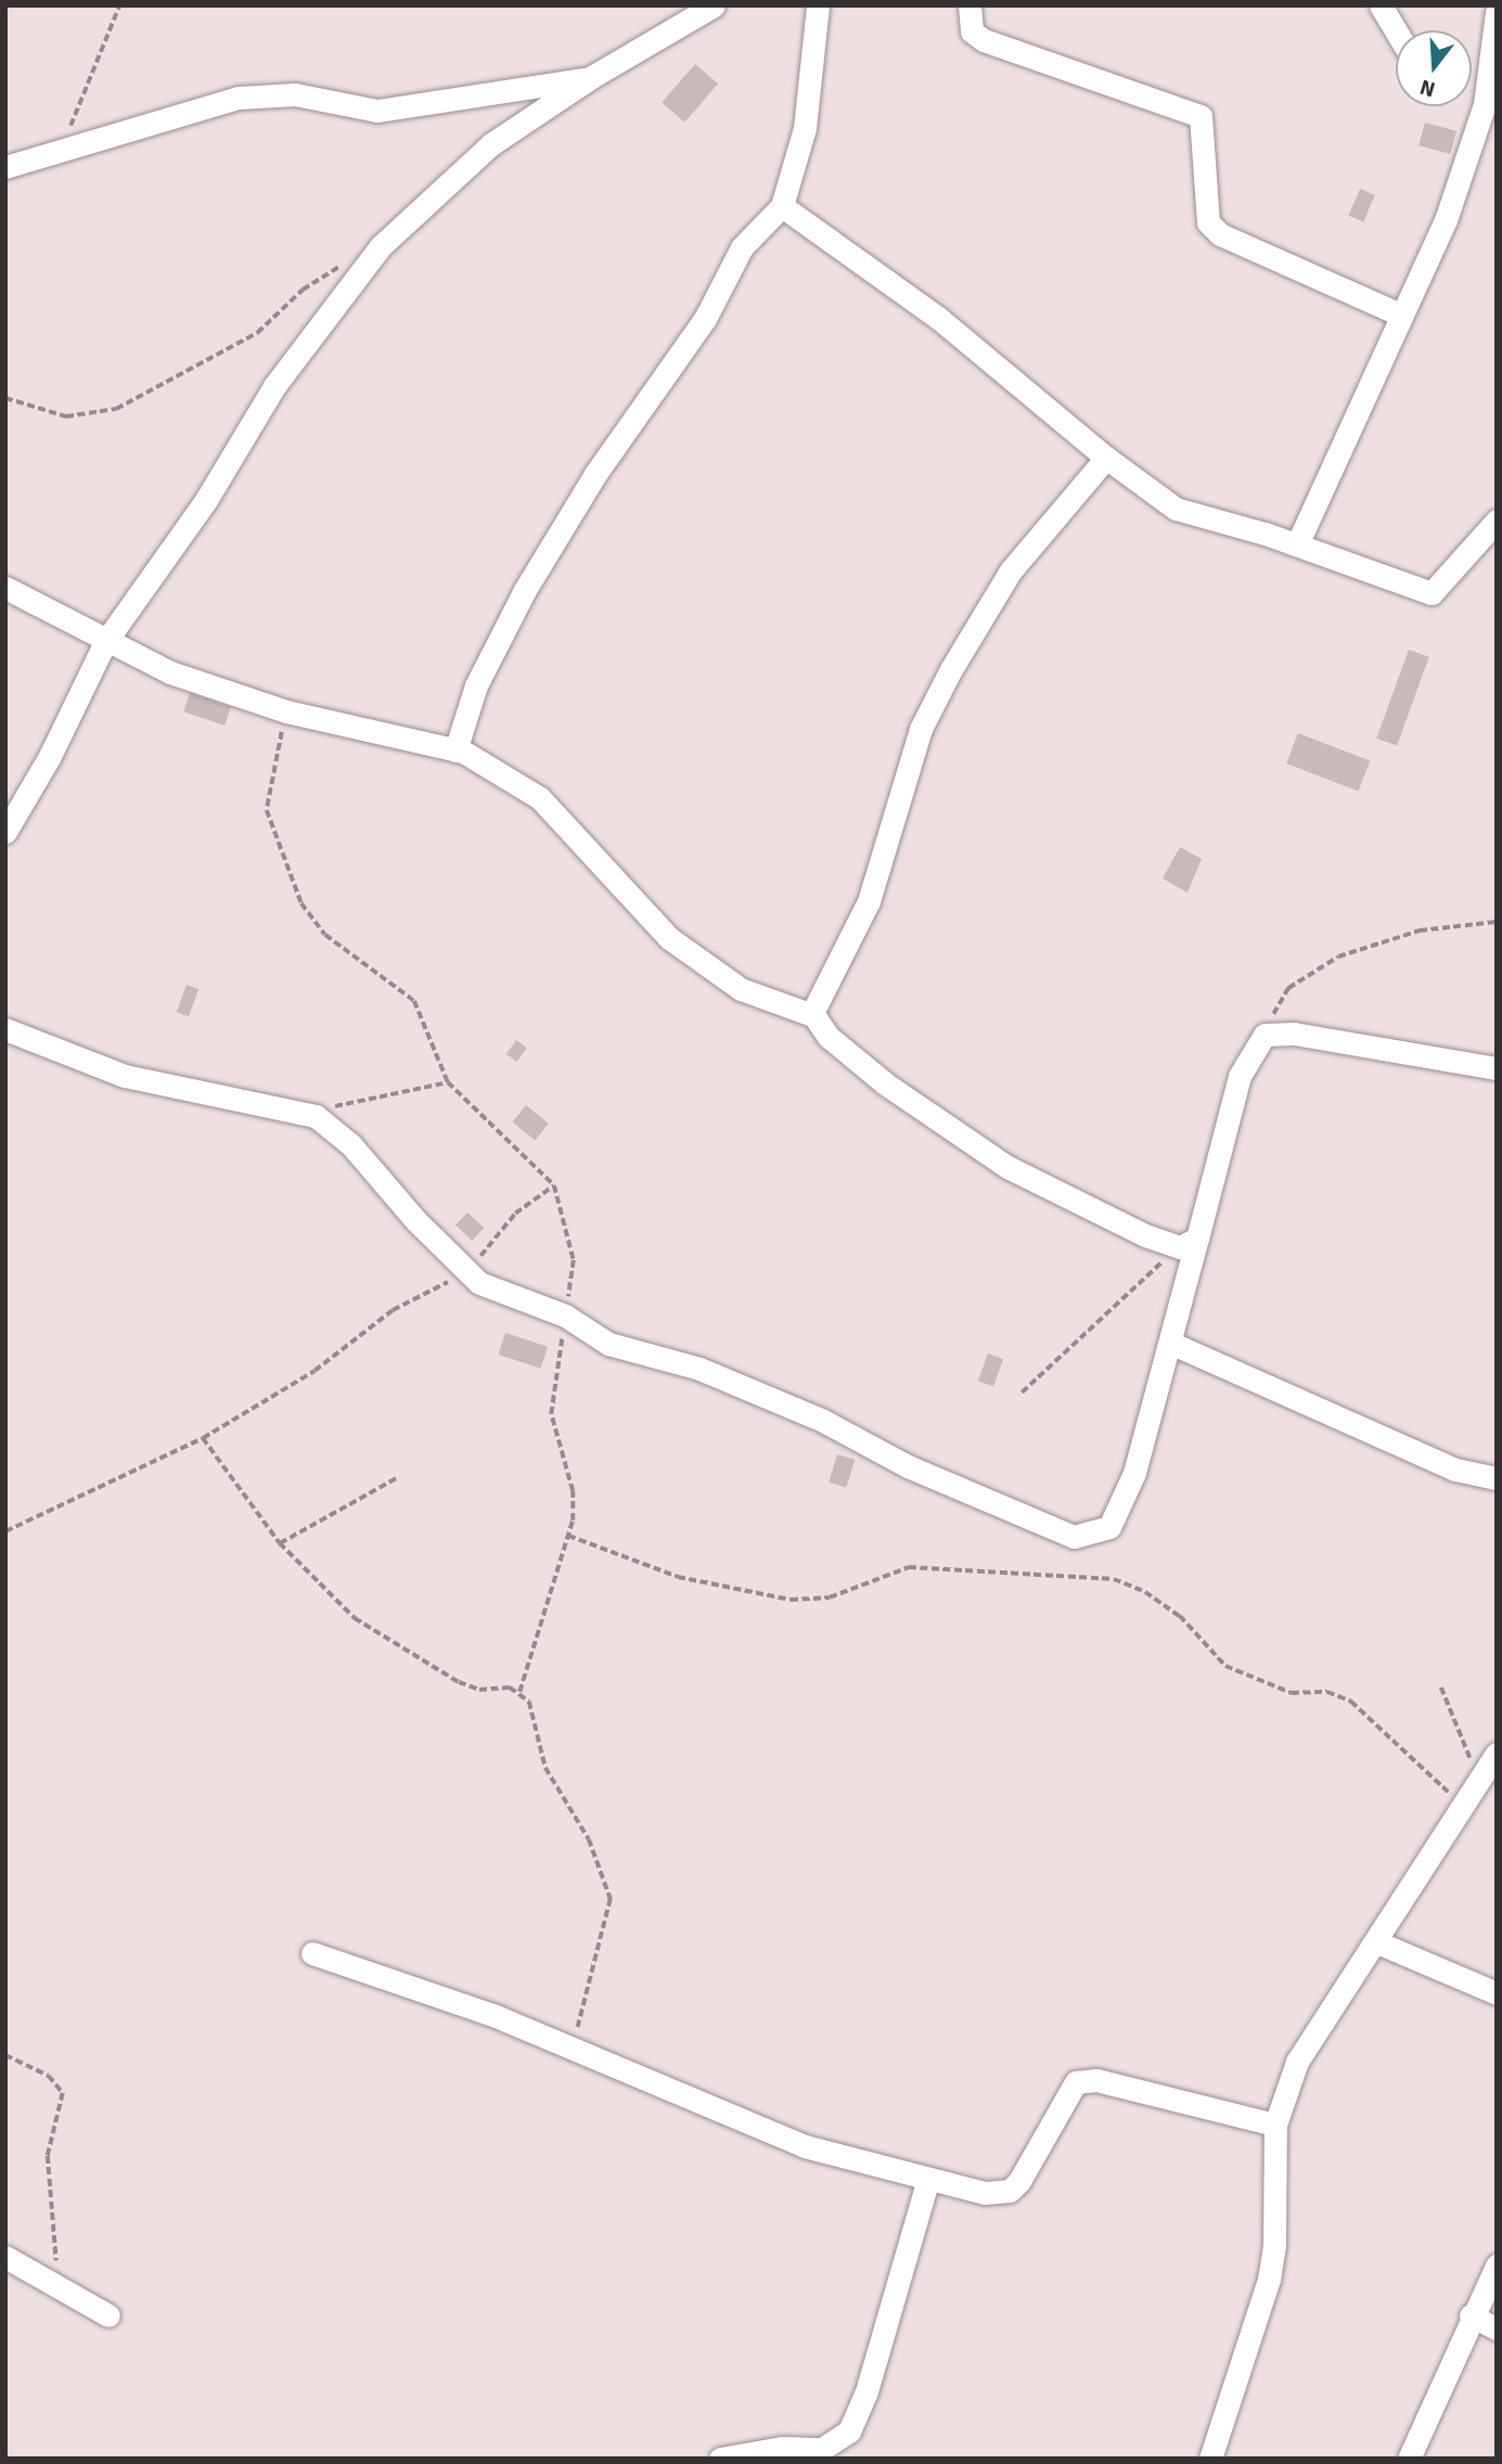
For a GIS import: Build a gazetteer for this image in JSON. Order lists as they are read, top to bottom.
{
  "north": "bottom"
}
